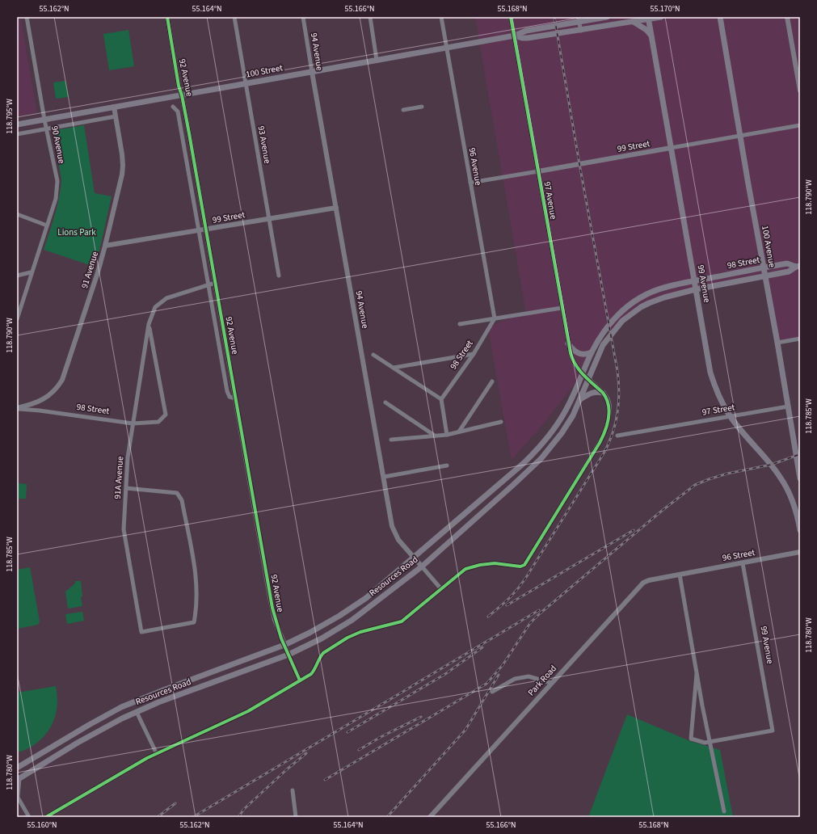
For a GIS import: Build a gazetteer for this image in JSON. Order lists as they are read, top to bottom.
{
  "streets": {
    "main road": [
      "100 Street",
      "100 Avenue",
      "98 Street",
      "99 Avenue",
      "Resources Road"
    ],
    "street": [
      "94 Avenue",
      "92 Avenue",
      "90 Avenue",
      "93 Avenue",
      "99 Street",
      "96 Avenue",
      "97 Avenue",
      "91 Avenue",
      "97 Street",
      "91A Avenue",
      "96 Street",
      "Park Road"
    ]
  },
  "crossings": [
    ["94 Avenue", "100 Street"],
    ["94 Avenue", "99 Street"],
    ["94 Avenue", "Resources Road"],
    ["100 Street", "92 Avenue"],
    ["100 Street", "90 Avenue"],
    ["100 Street", "93 Avenue"],
    ["100 Street", "96 Avenue"],
    ["100 Street", "97 Avenue"],
    ["100 Street", "91 Avenue"],
    ["100 Street", "99 Avenue"],
    ["92 Avenue", "99 Street"],
    ["92 Avenue", "91A Avenue"],
    ["92 Avenue", "Resources Road"],
    ["93 Avenue", "99 Street"],
    ["99 Street", "96 Avenue"],
    ["99 Street", "97 Avenue"],
    ["99 Street", "100 Avenue"],
    ["99 Street", "91 Avenue"],
    ["99 Street", "99 Avenue"],
    ["96 Avenue", "98 Street"],
    ["97 Avenue", "Resources Road"],
    ["100 Avenue", "98 Street"],
    ["100 Avenue", "97 Street"],
    ["98 Street", "91 Avenue"],
    ["98 Street", "99 Avenue"],
    ["98 Street", "91A Avenue"],
    ["98 Street", "Resources Road"],
    ["99 Avenue", "97 Street"],
    ["99 Avenue", "96 Street"],
    ["99 Avenue", "Resources Road"],
    ["96 Street", "Park Road"]
  ],
  "parks": ["Lions Park"],
  "coordinates": [
    "55.162°N",
    "55.164°N",
    "55.166°N",
    "55.168°N",
    "55.170°N",
    "118.795°W",
    "118.790°W",
    "118.785°W",
    "118.780°W",
    "55.160°N"
  ]
}
